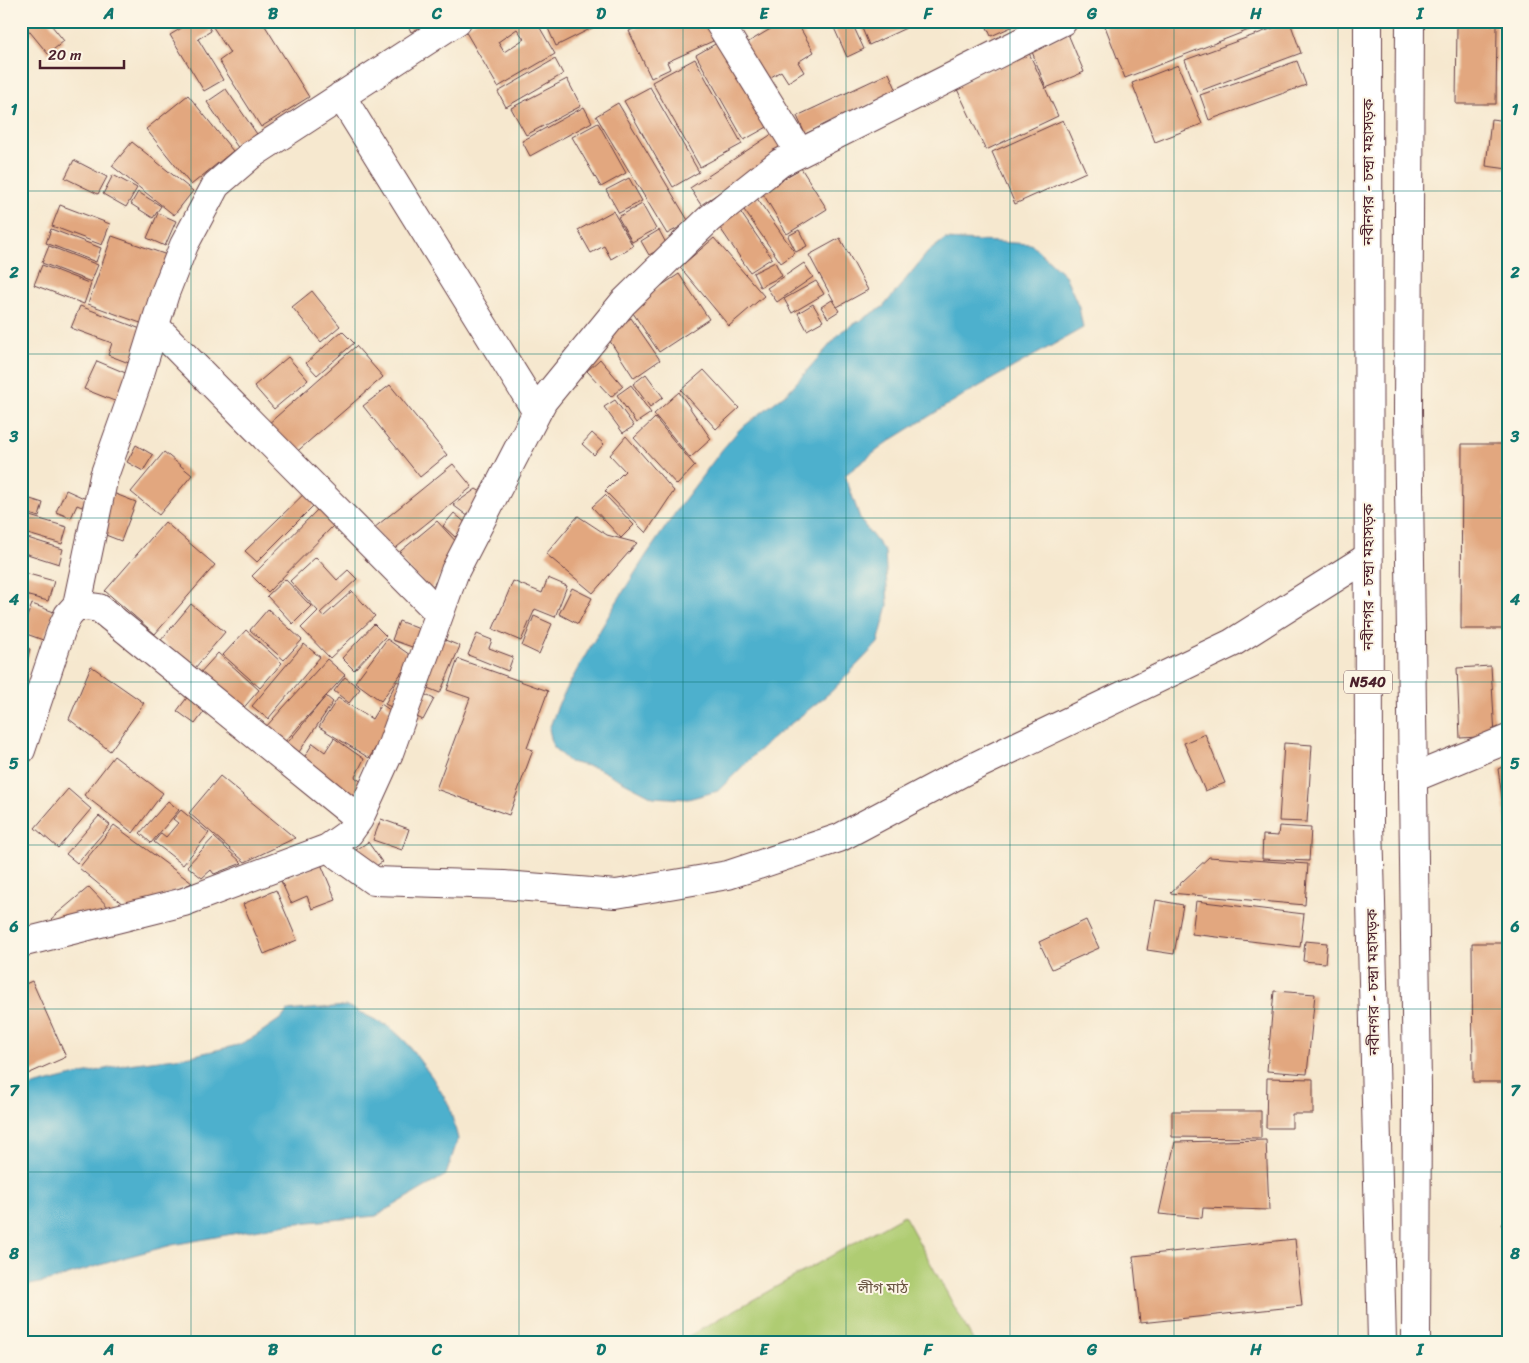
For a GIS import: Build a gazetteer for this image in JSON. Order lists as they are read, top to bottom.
{
  "streets": {
    "main road": ["নবীনগর - চন্দ্রা মহাসড়ক", "N540"]
  },
  "parks": ["লীগ মাঠ"],
  "scale_bar": "20 m",
  "grid": {
    "columns": [
      "A",
      "B",
      "C",
      "D",
      "E",
      "F",
      "G",
      "H",
      "I"
    ],
    "rows": [
      "1",
      "2",
      "3",
      "4",
      "5",
      "6",
      "7",
      "8"
    ]
  }
}
